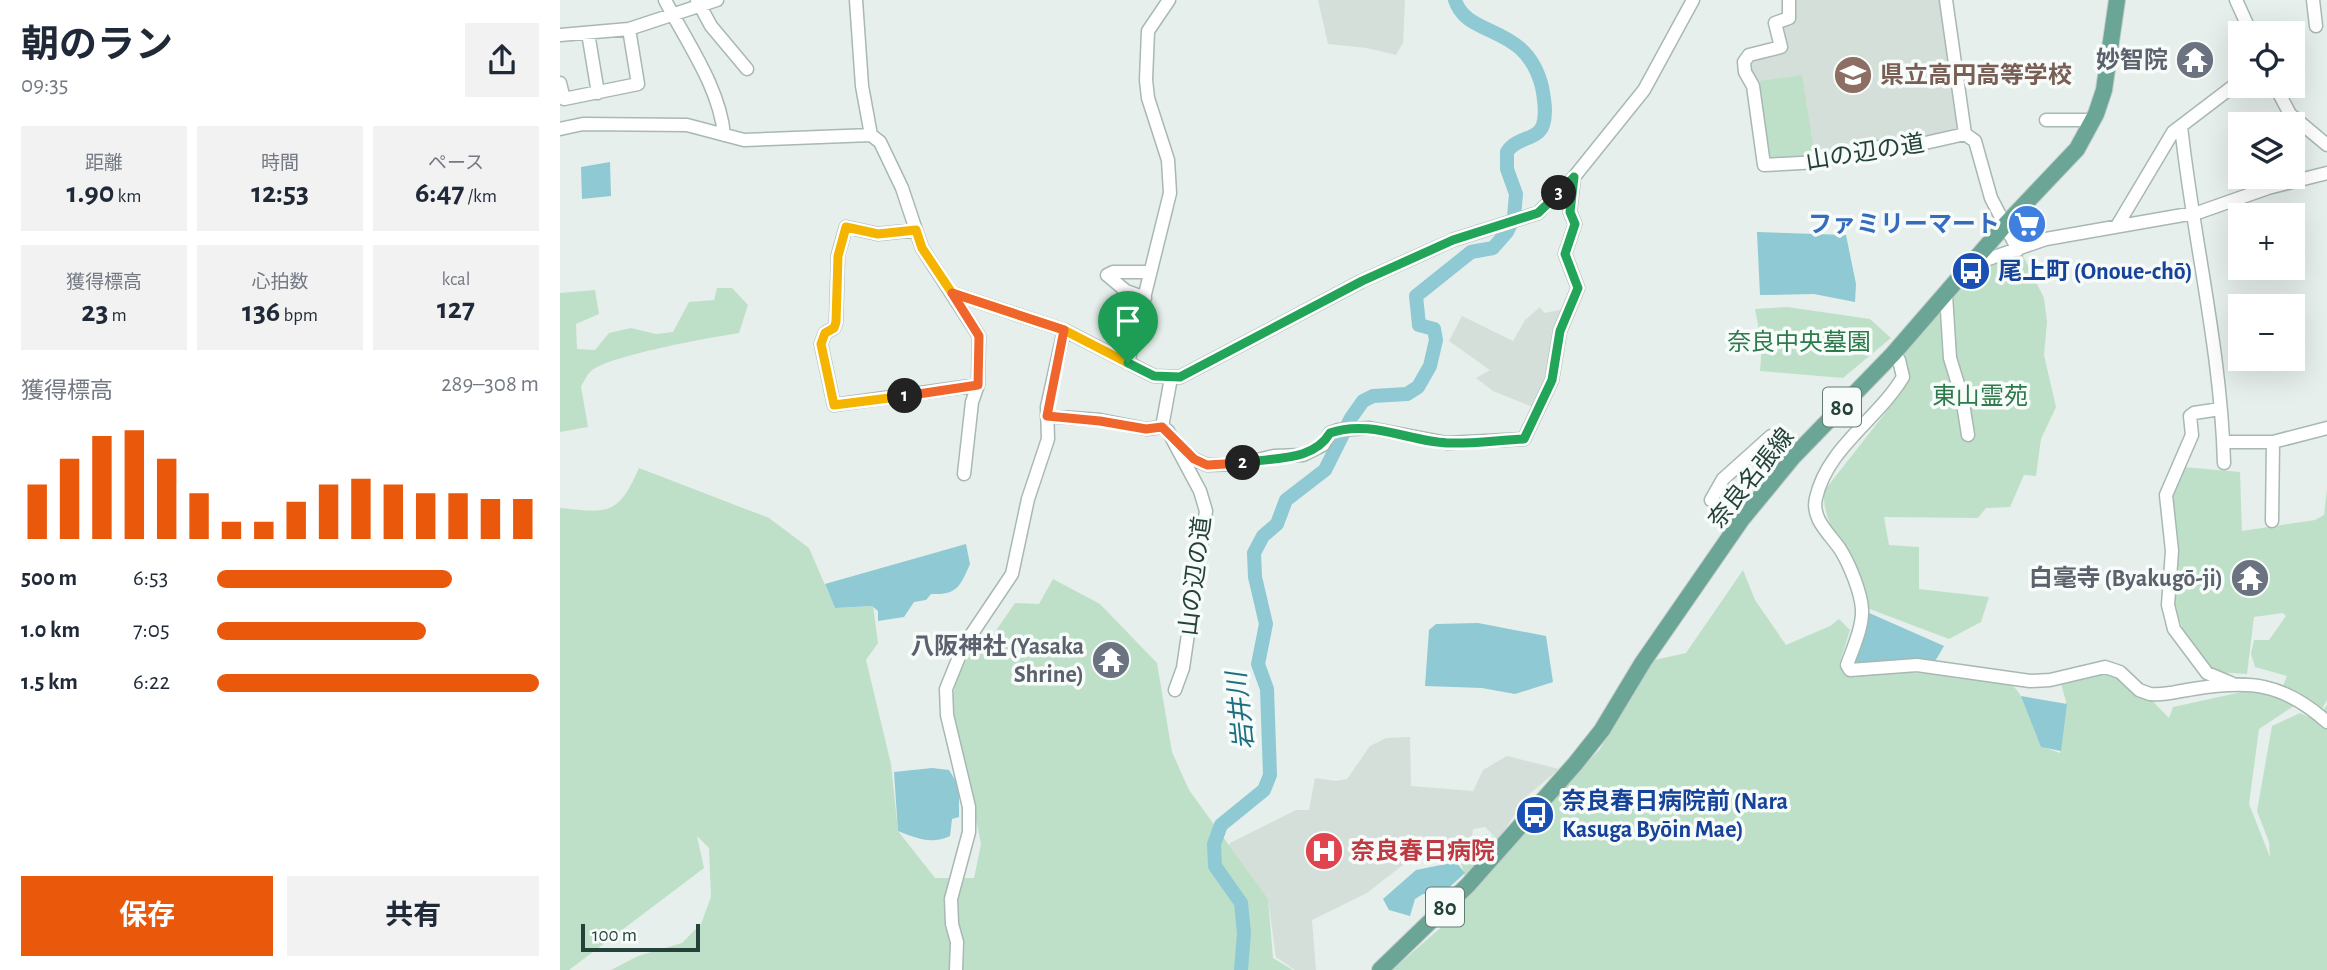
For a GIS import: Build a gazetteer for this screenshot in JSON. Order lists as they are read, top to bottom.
{
  "streets": {
    "main road": ["80", "奈良名張線"],
    "street": ["山の辺の道"]
  },
  "water": ["岩井川"],
  "parks": ["奈良中央墓園", "東山霊苑"],
  "places": {
    "temple": ["妙智院", "白毫寺 (Byakugō-ji)", "八阪神社 (Yasaka Shrine)"],
    "school or university": ["県立高円高等学校"],
    "supermarket": ["ファミリーマート"],
    "bus stop": ["尾上町 (Onoue-chō)", "奈良春日病院前 (Nara Kasuga Byōin Mae)"],
    "hospital": ["奈良春日病院"]
  },
  "scale_bar": "100 m",
  "page": {
    "heading": ["朝のラン", "09:35"],
    "map_buttons": ["+", "−"],
    "stats": [
      ["距離", "1.90 km"],
      ["時間", "12:53"],
      ["ペース", "6:47 /km"],
      ["獲得標高", "23 m"],
      ["心拍数", "136 bpm"],
      ["kcal", "127"]
    ],
    "pins": ["3", "1", "2"],
    "chart": ["獲得標高", "289–308 m"],
    "list": [
      {
        "name": "500 m",
        "note": "6:53"
      },
      {
        "name": "1.0 km",
        "note": "7:05"
      },
      {
        "name": "1.5 km",
        "note": "6:22"
      }
    ],
    "buttons": ["保存", "共有"],
    "scale": "100 m"
  }
}
